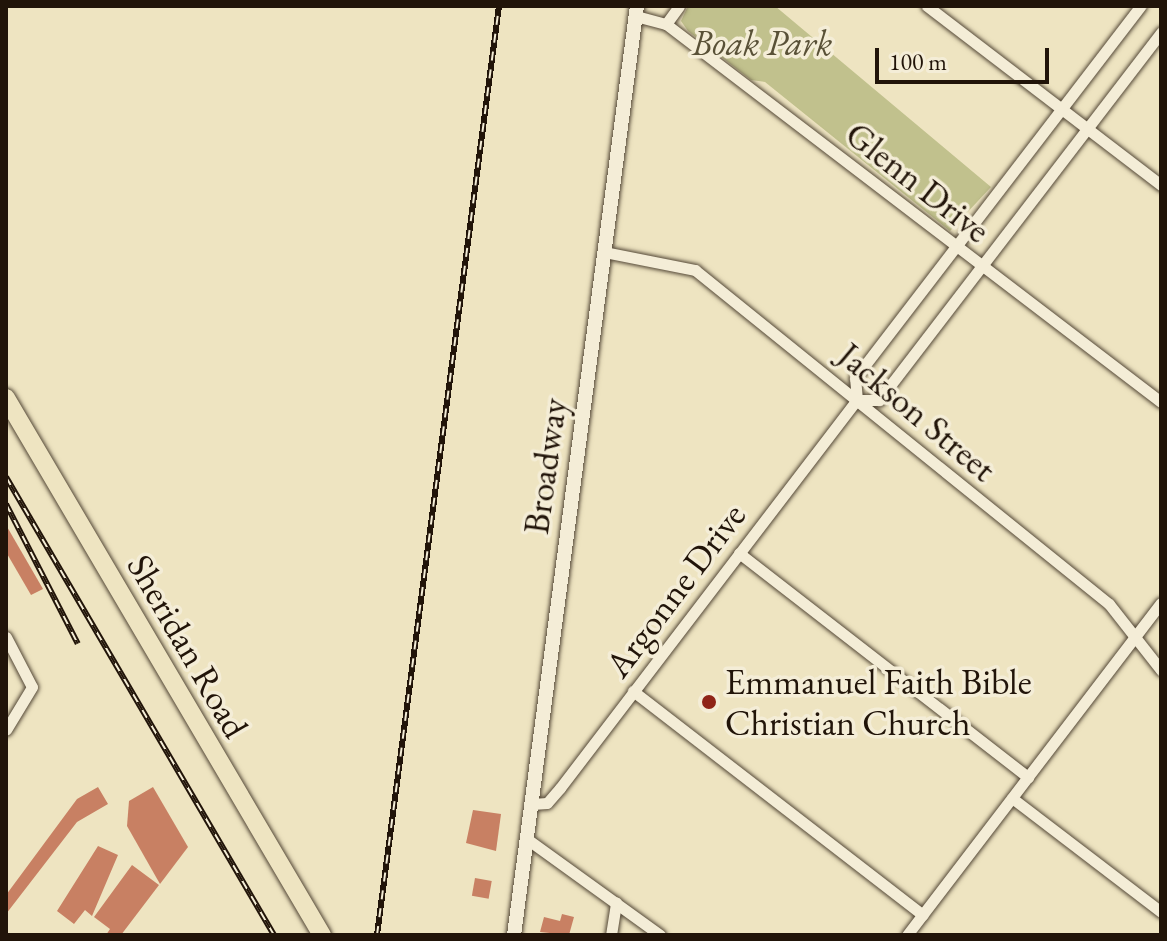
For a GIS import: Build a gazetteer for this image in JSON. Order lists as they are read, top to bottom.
{
  "streets": {
    "highway": ["Sheridan Road"],
    "street": [
      "Glenn Drive",
      "Jackson Street",
      "Broadway",
      "Argonne Drive"
    ]
  },
  "crossings": [
    ["Glenn Drive", "Broadway"],
    ["Glenn Drive", "Argonne Drive"],
    ["Jackson Street", "Broadway"],
    ["Jackson Street", "Argonne Drive"],
    ["Broadway", "Argonne Drive"]
  ],
  "parks": ["Boak Park"],
  "places": ["Emmanuel Faith Bible Christian Church"],
  "scale_bar": "100 m"
}
